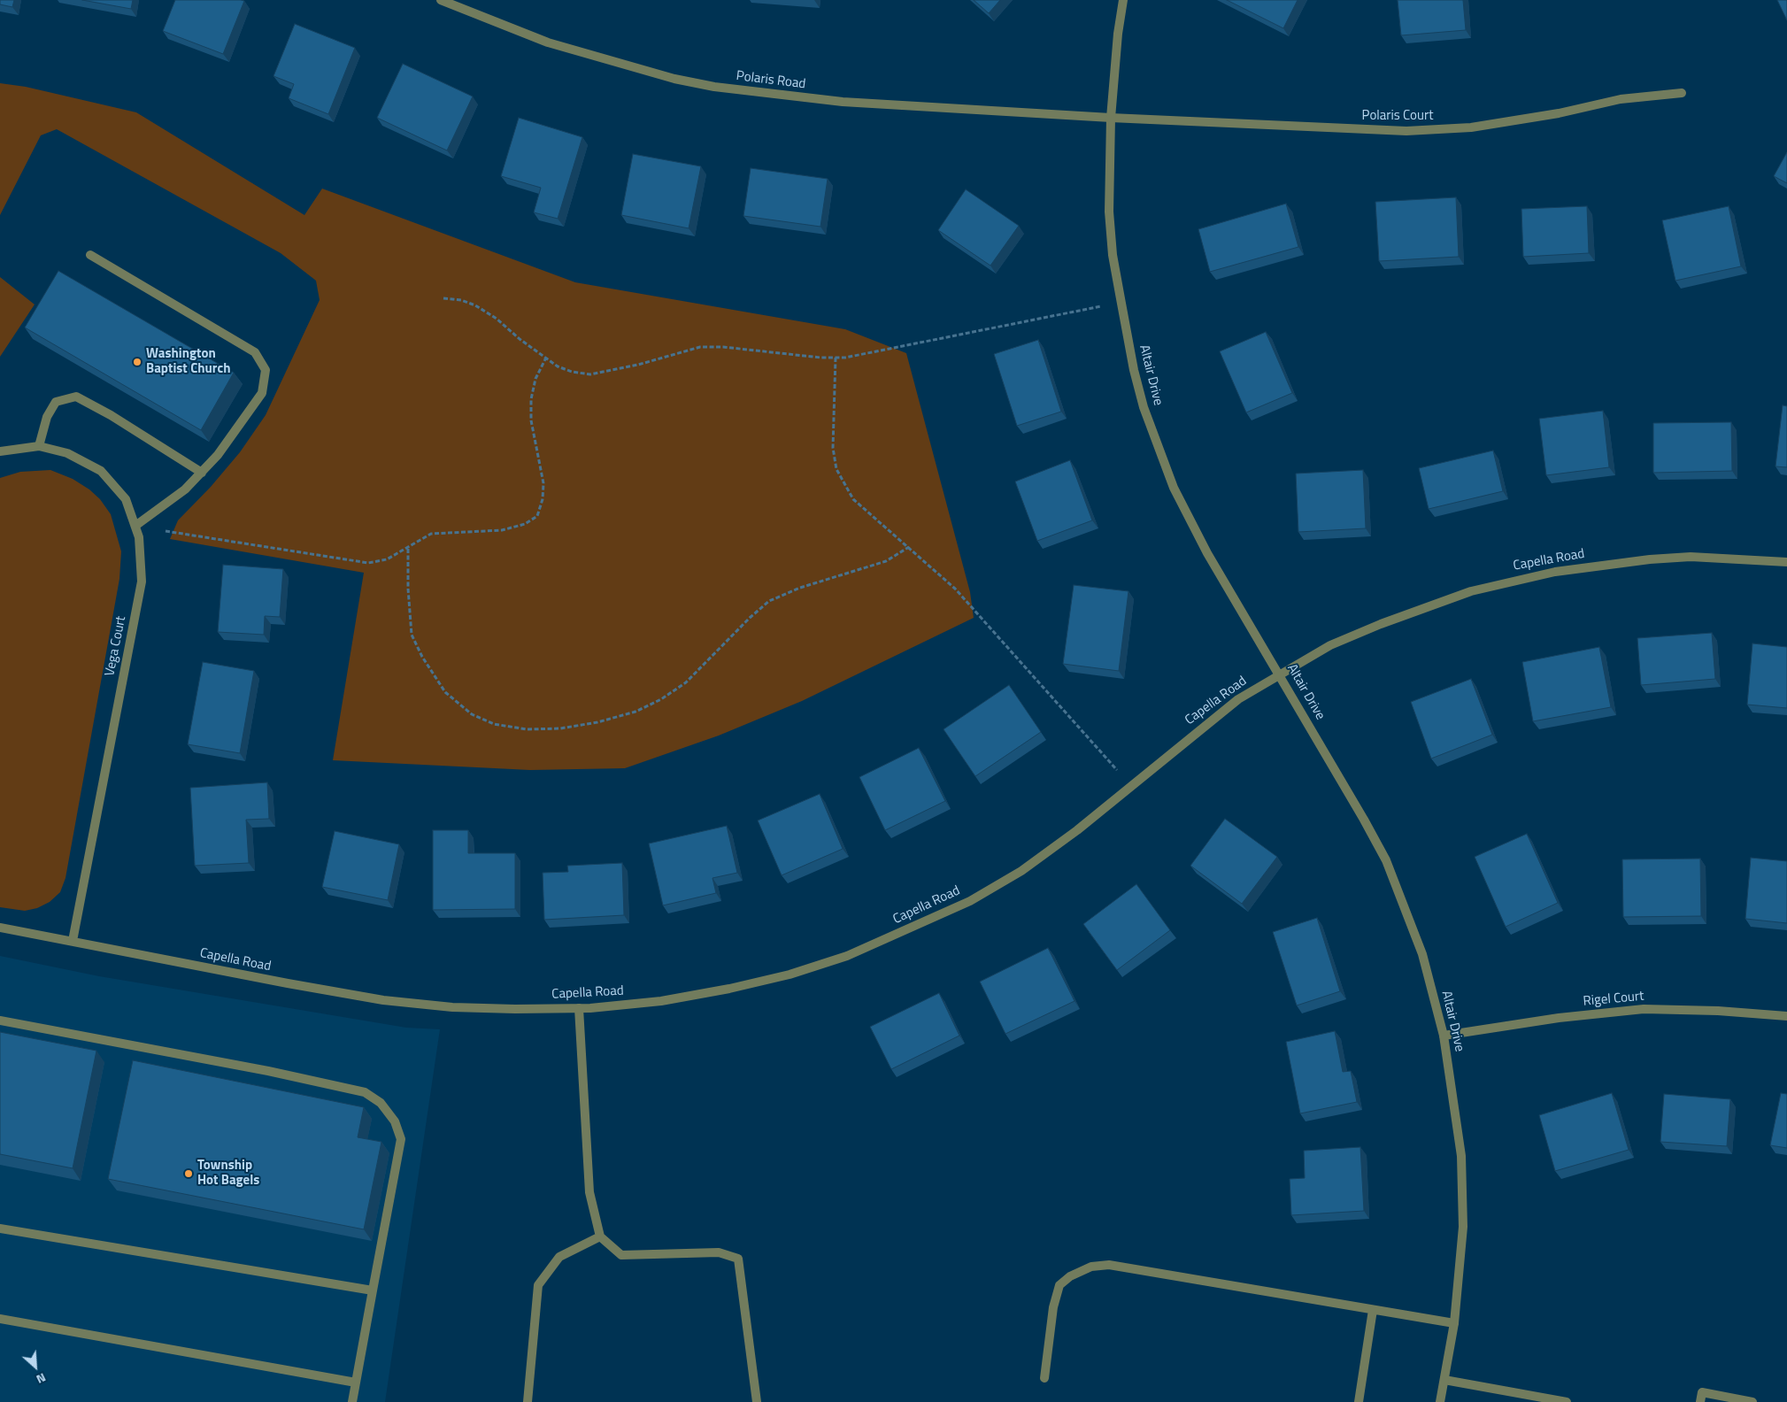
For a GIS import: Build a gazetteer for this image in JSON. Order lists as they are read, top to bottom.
{
  "streets": {
    "street": [
      "Polaris Road",
      "Polaris Court",
      "Altair Drive",
      "Capella Road",
      "Vega Court",
      "Rigel Court"
    ]
  },
  "crossings": [
    ["Polaris Road", "Polaris Court"],
    ["Polaris Road", "Altair Drive"],
    ["Polaris Court", "Altair Drive"],
    ["Altair Drive", "Capella Road"],
    ["Altair Drive", "Rigel Court"],
    ["Capella Road", "Vega Court"]
  ],
  "places": ["Washington Baptist Church", "Township Hot Bagels"],
  "north": "bottom right"
}
